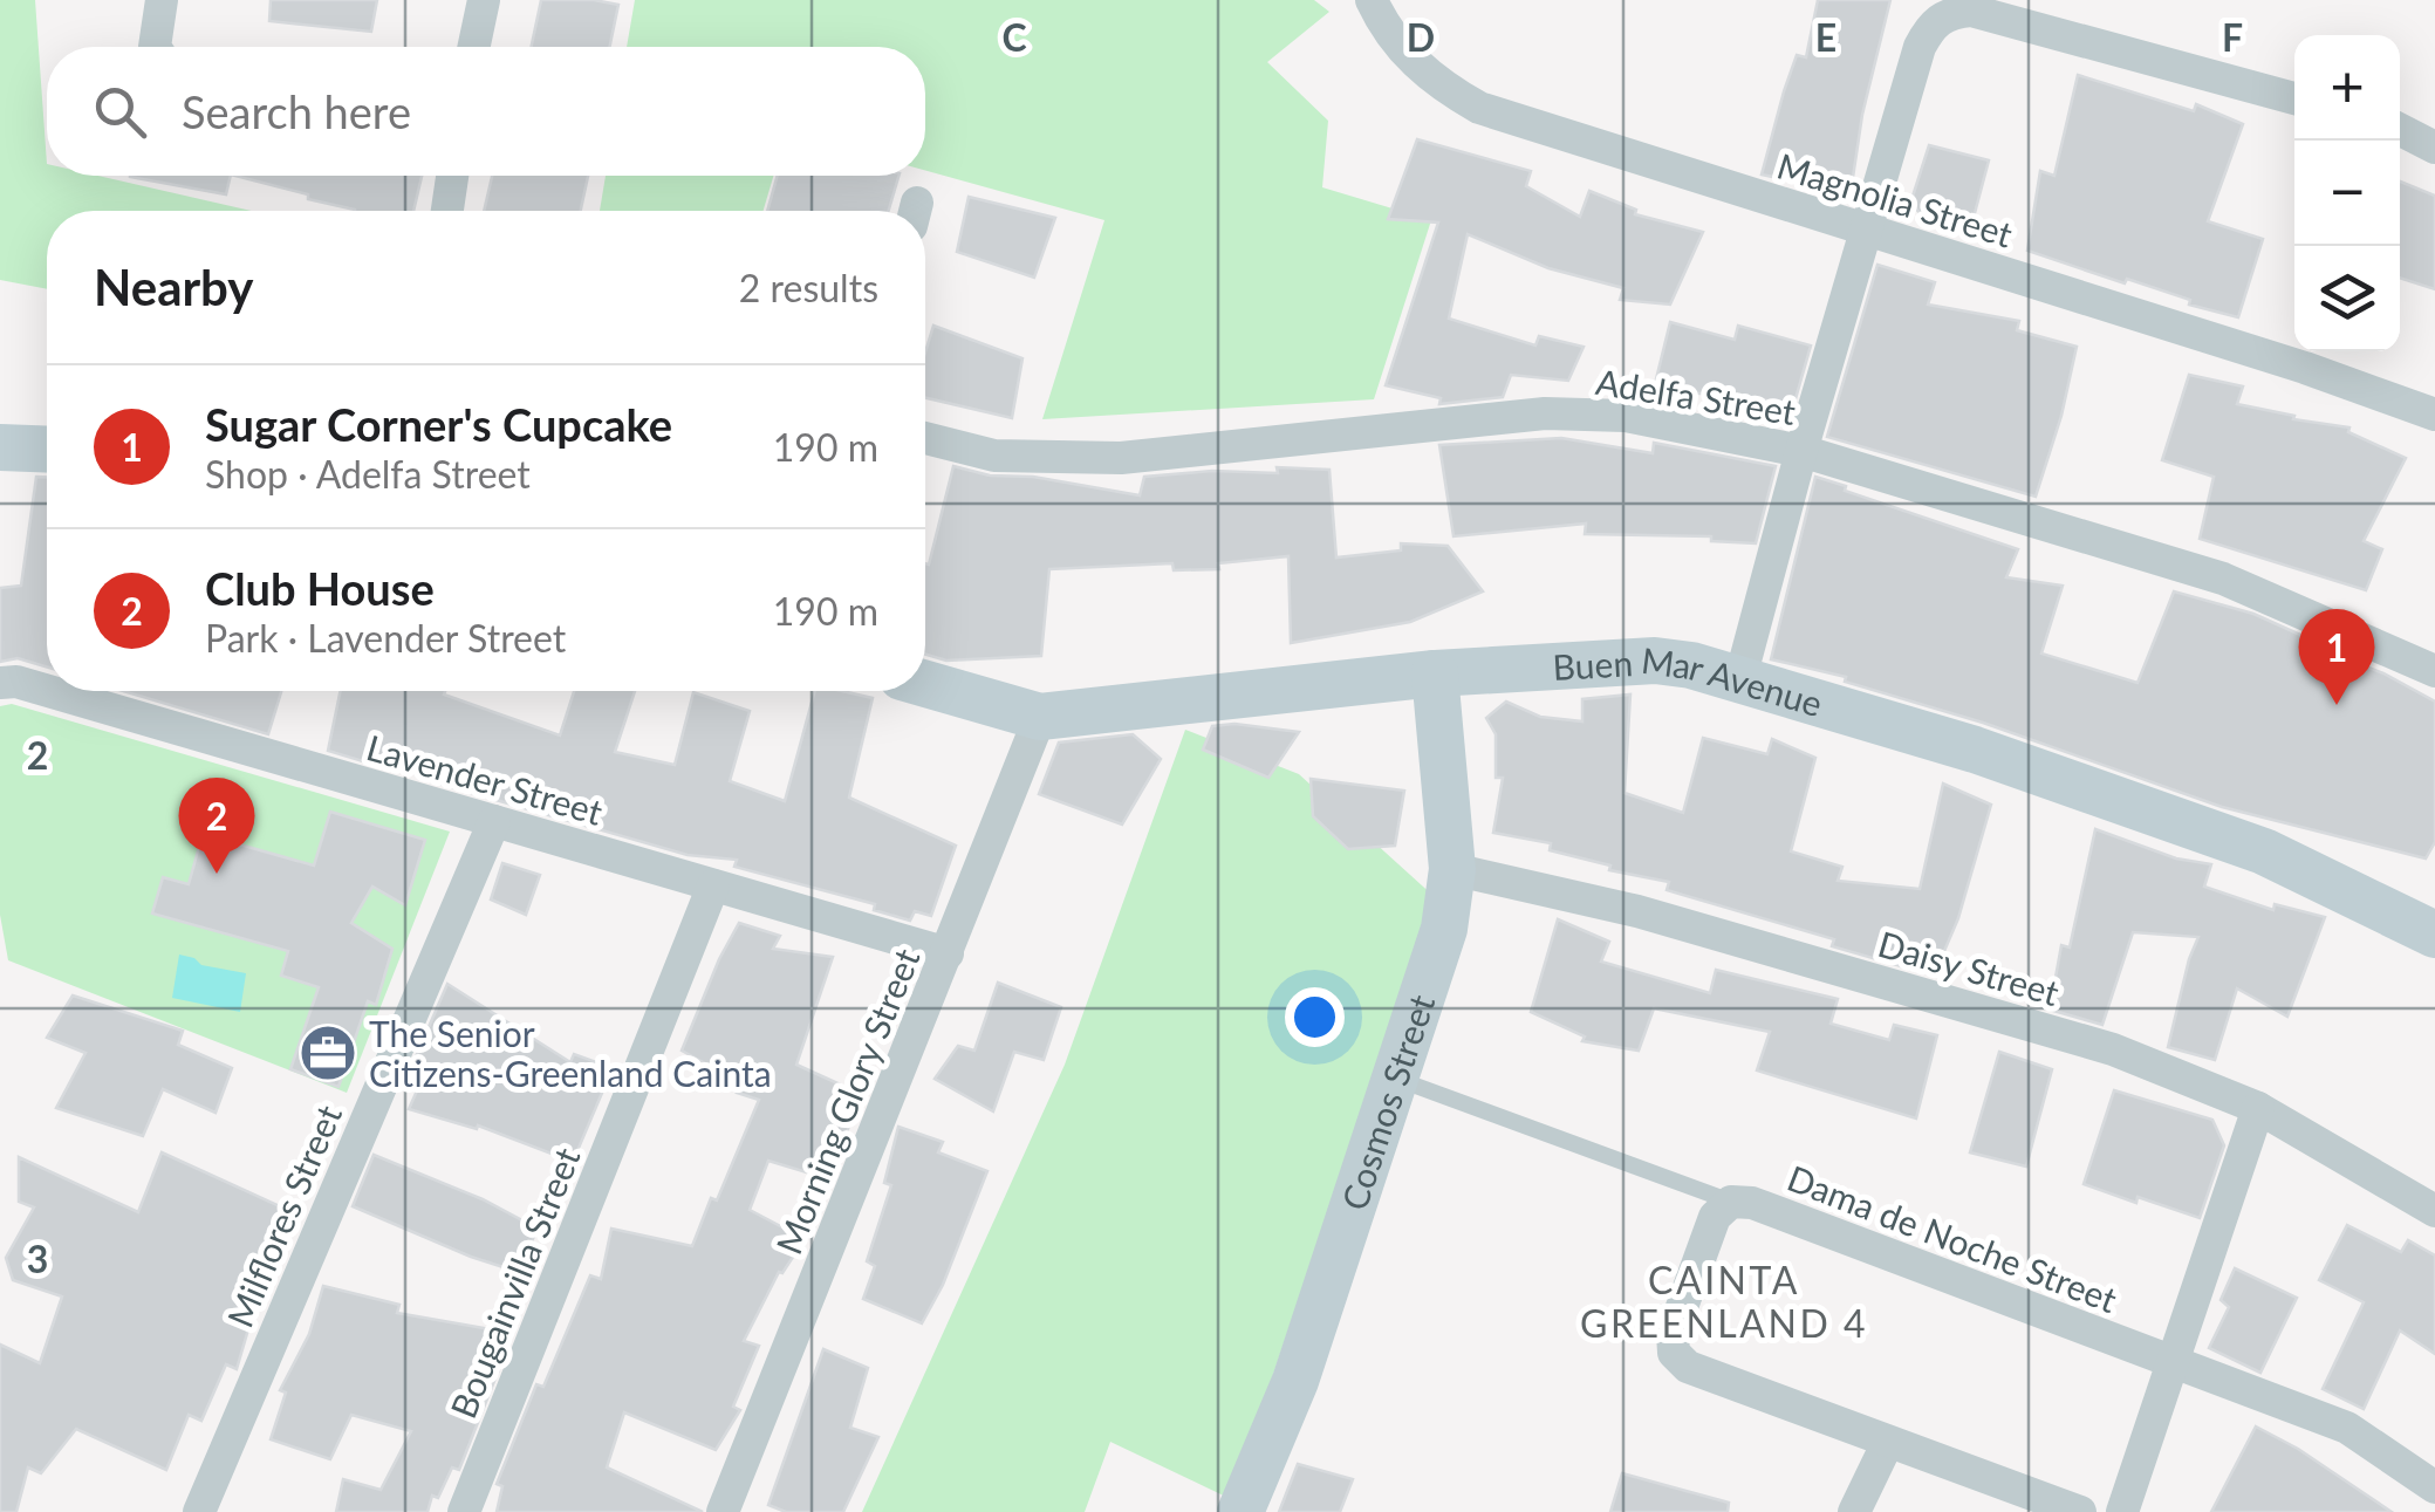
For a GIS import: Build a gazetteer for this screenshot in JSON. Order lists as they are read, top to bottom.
{
  "streets": {
    "street": [
      "Magnolia Street",
      "Adelfa Street",
      "Buen Mar Avenue",
      "Lavender Street",
      "Daisy Street",
      "Cosmos Street",
      "Morning Glory Street",
      "Milflores Street",
      "Dama de Noche Street",
      "Bougainvilla Street"
    ]
  },
  "crossings": [
    ["Buen Mar Avenue", "Cosmos Street"],
    ["Buen Mar Avenue", "Morning Glory Street"],
    ["Lavender Street", "Morning Glory Street"],
    ["Lavender Street", "Milflores Street"],
    ["Lavender Street", "Bougainvilla Street"],
    ["Daisy Street", "Cosmos Street"]
  ],
  "districts": ["CAINTA GREENLAND 4"],
  "places": {
    "office": ["The Senior Citizens-Greenland Cainta"]
  },
  "page": {
    "map_buttons": ["+", "−"],
    "search": "Search here",
    "heading": ["Nearby", "2 results"],
    "list": [
      {
        "mark": "1",
        "name": "Sugar Corner's Cupcake",
        "note": "Shop · Adelfa Street",
        "value": "190 m"
      },
      {
        "mark": "2",
        "name": "Club House",
        "note": "Park · Lavender Street",
        "value": "190 m"
      }
    ],
    "pins": ["1", "2"]
  },
  "grid": {
    "columns": [
      "C",
      "D",
      "E",
      "F"
    ],
    "rows": ["2", "3"]
  }
}
